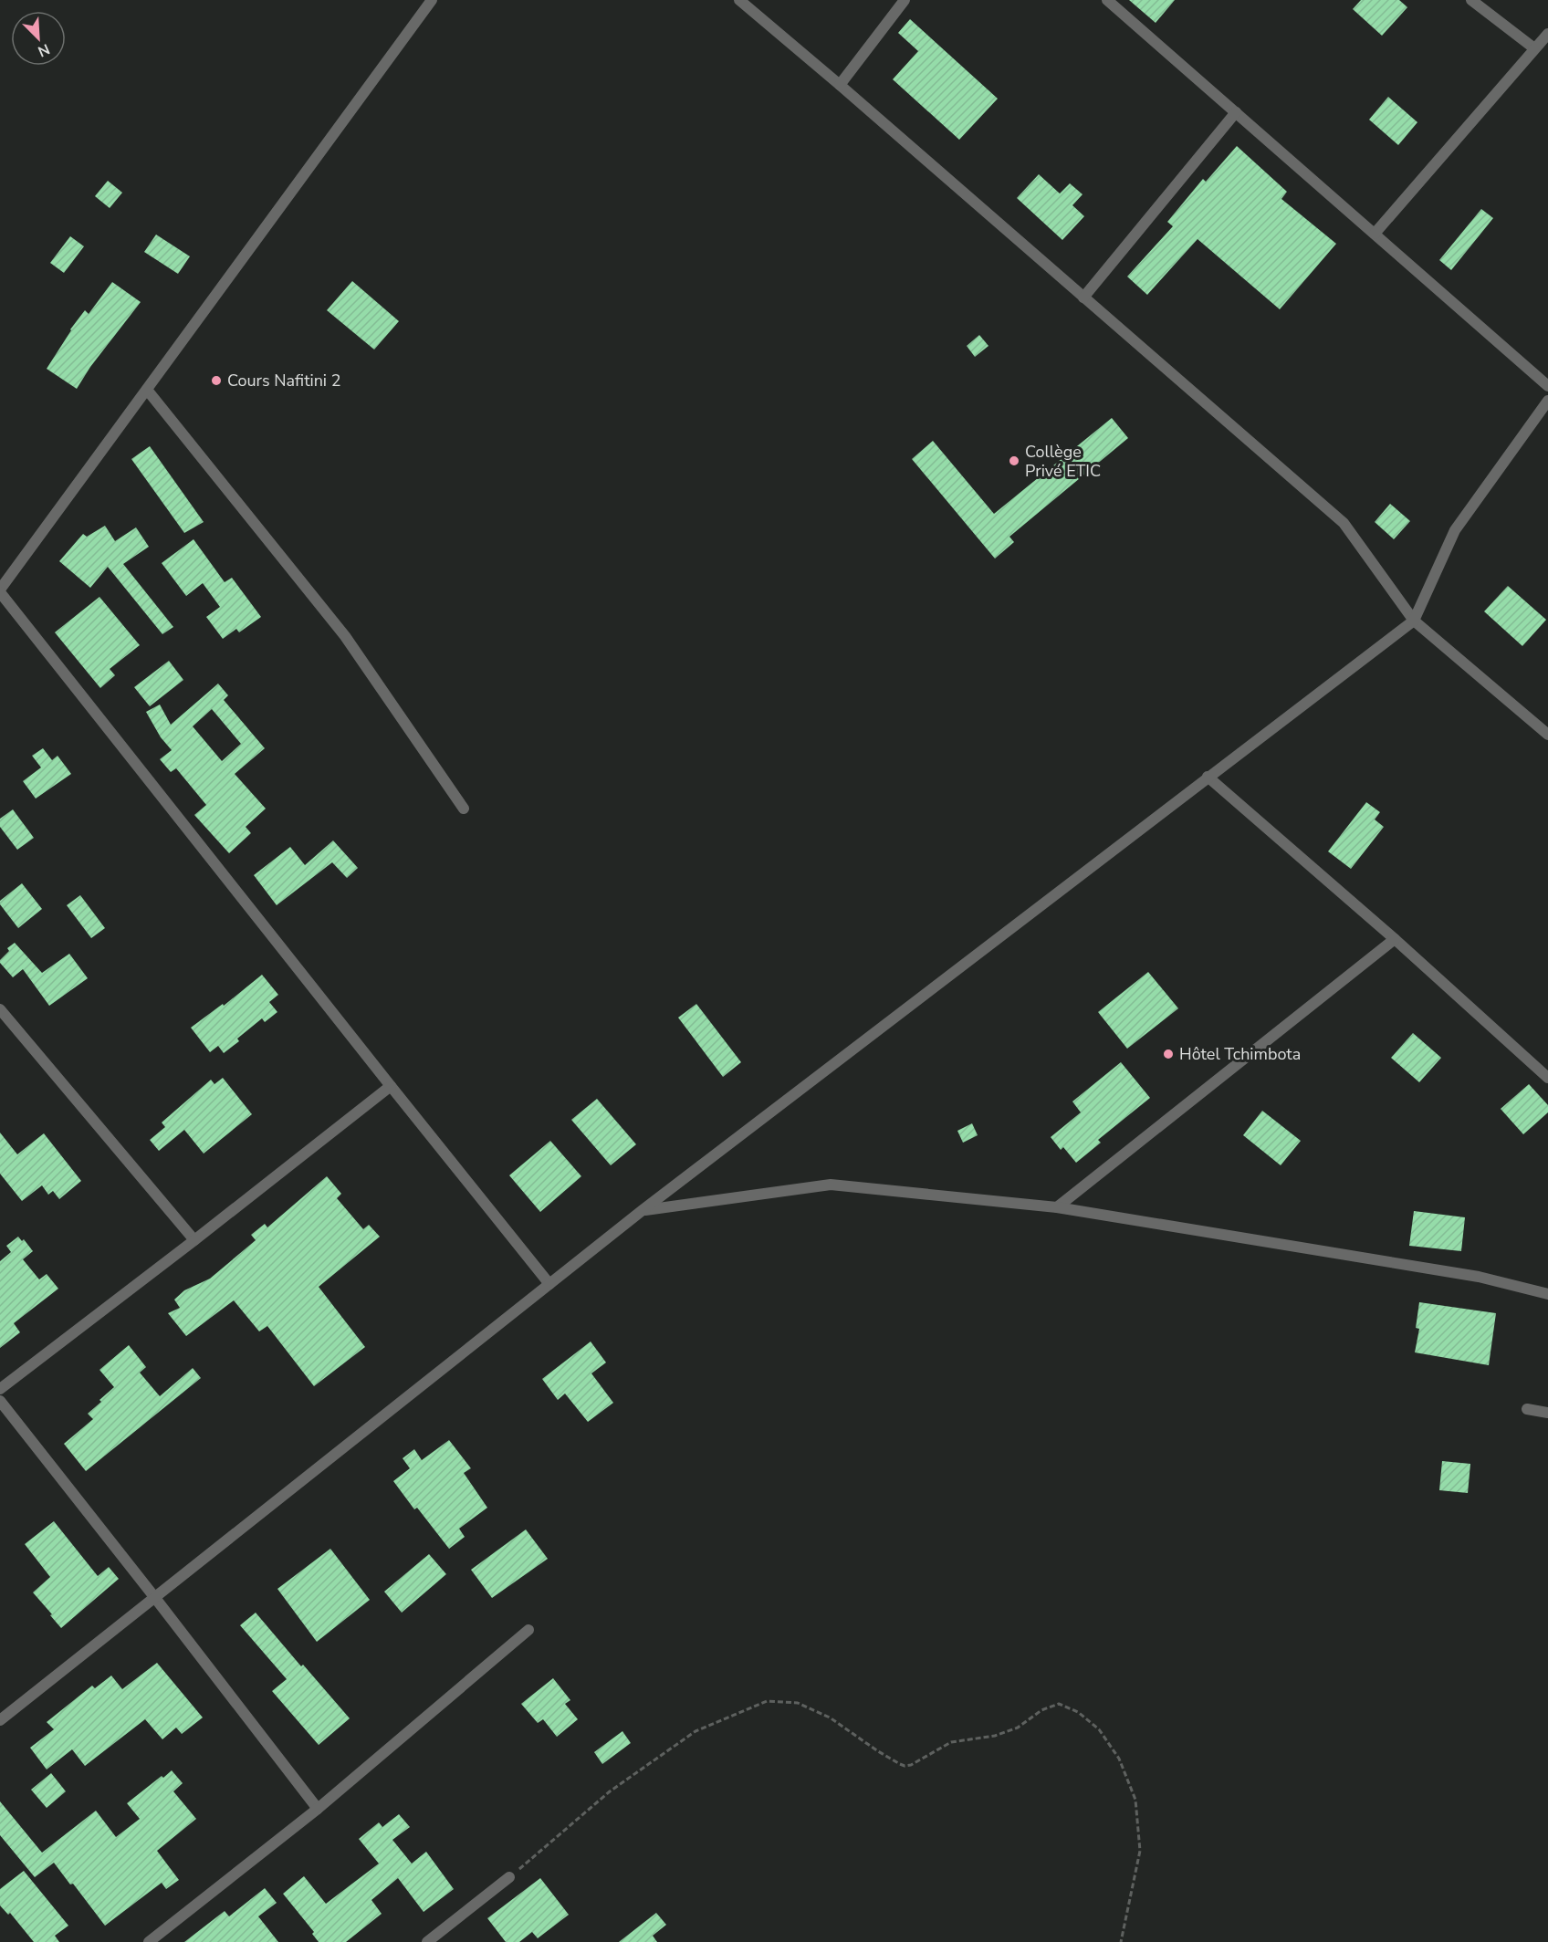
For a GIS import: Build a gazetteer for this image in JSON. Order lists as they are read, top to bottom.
{
  "places": ["Cours Nafitini 2", "Collège Privé ETIC", "Hôtel Tchimbota"],
  "north": "bottom right"
}
